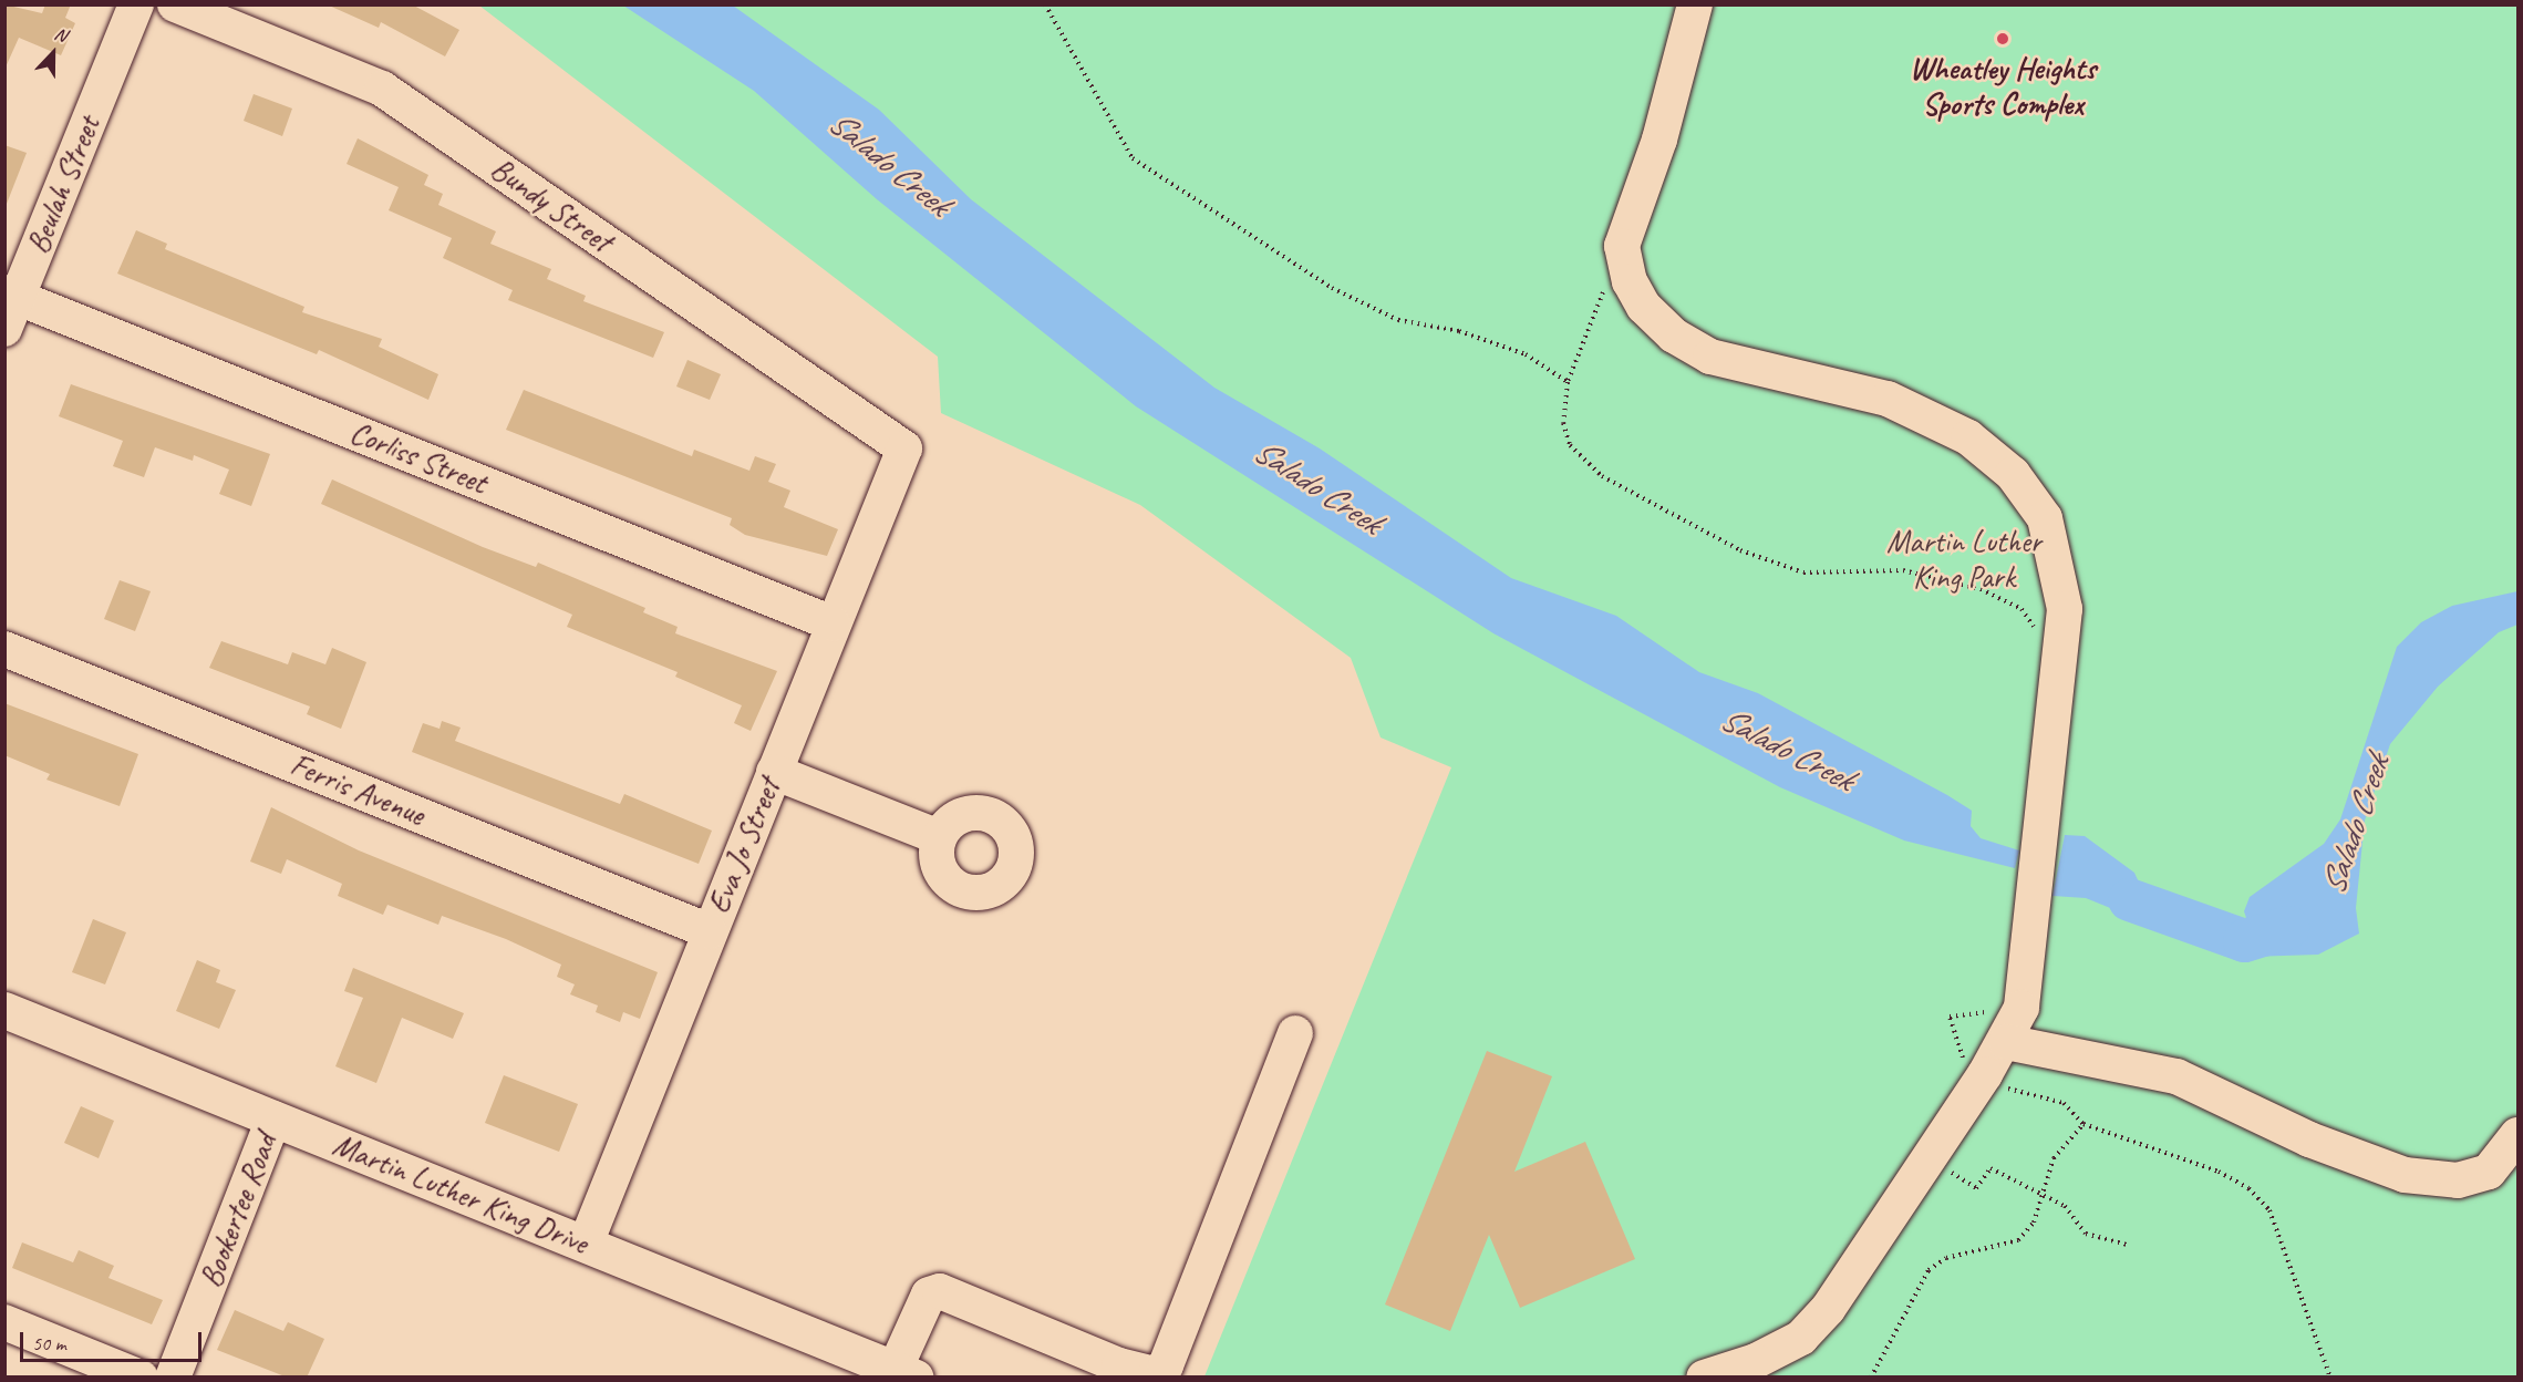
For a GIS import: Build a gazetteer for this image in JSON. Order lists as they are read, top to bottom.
{
  "streets": {
    "main road": ["Martin Luther King Drive"],
    "street": [
      "Beulah Street",
      "Bundy Street",
      "Corliss Street",
      "Ferris Avenue",
      "Eva Jo Street",
      "Bookertee Road"
    ]
  },
  "crossings": [
    ["Beulah Street", "Corliss Street"],
    ["Bundy Street", "Eva Jo Street"],
    ["Corliss Street", "Eva Jo Street"],
    ["Ferris Avenue", "Eva Jo Street"],
    ["Eva Jo Street", "Martin Luther King Drive"],
    ["Martin Luther King Drive", "Bookertee Road"]
  ],
  "water": ["Salado Creek"],
  "parks": ["Martin Luther King Park"],
  "places": ["Wheatley Heights Sports Complex"],
  "scale_bar": "50 m",
  "north": "top"
}
